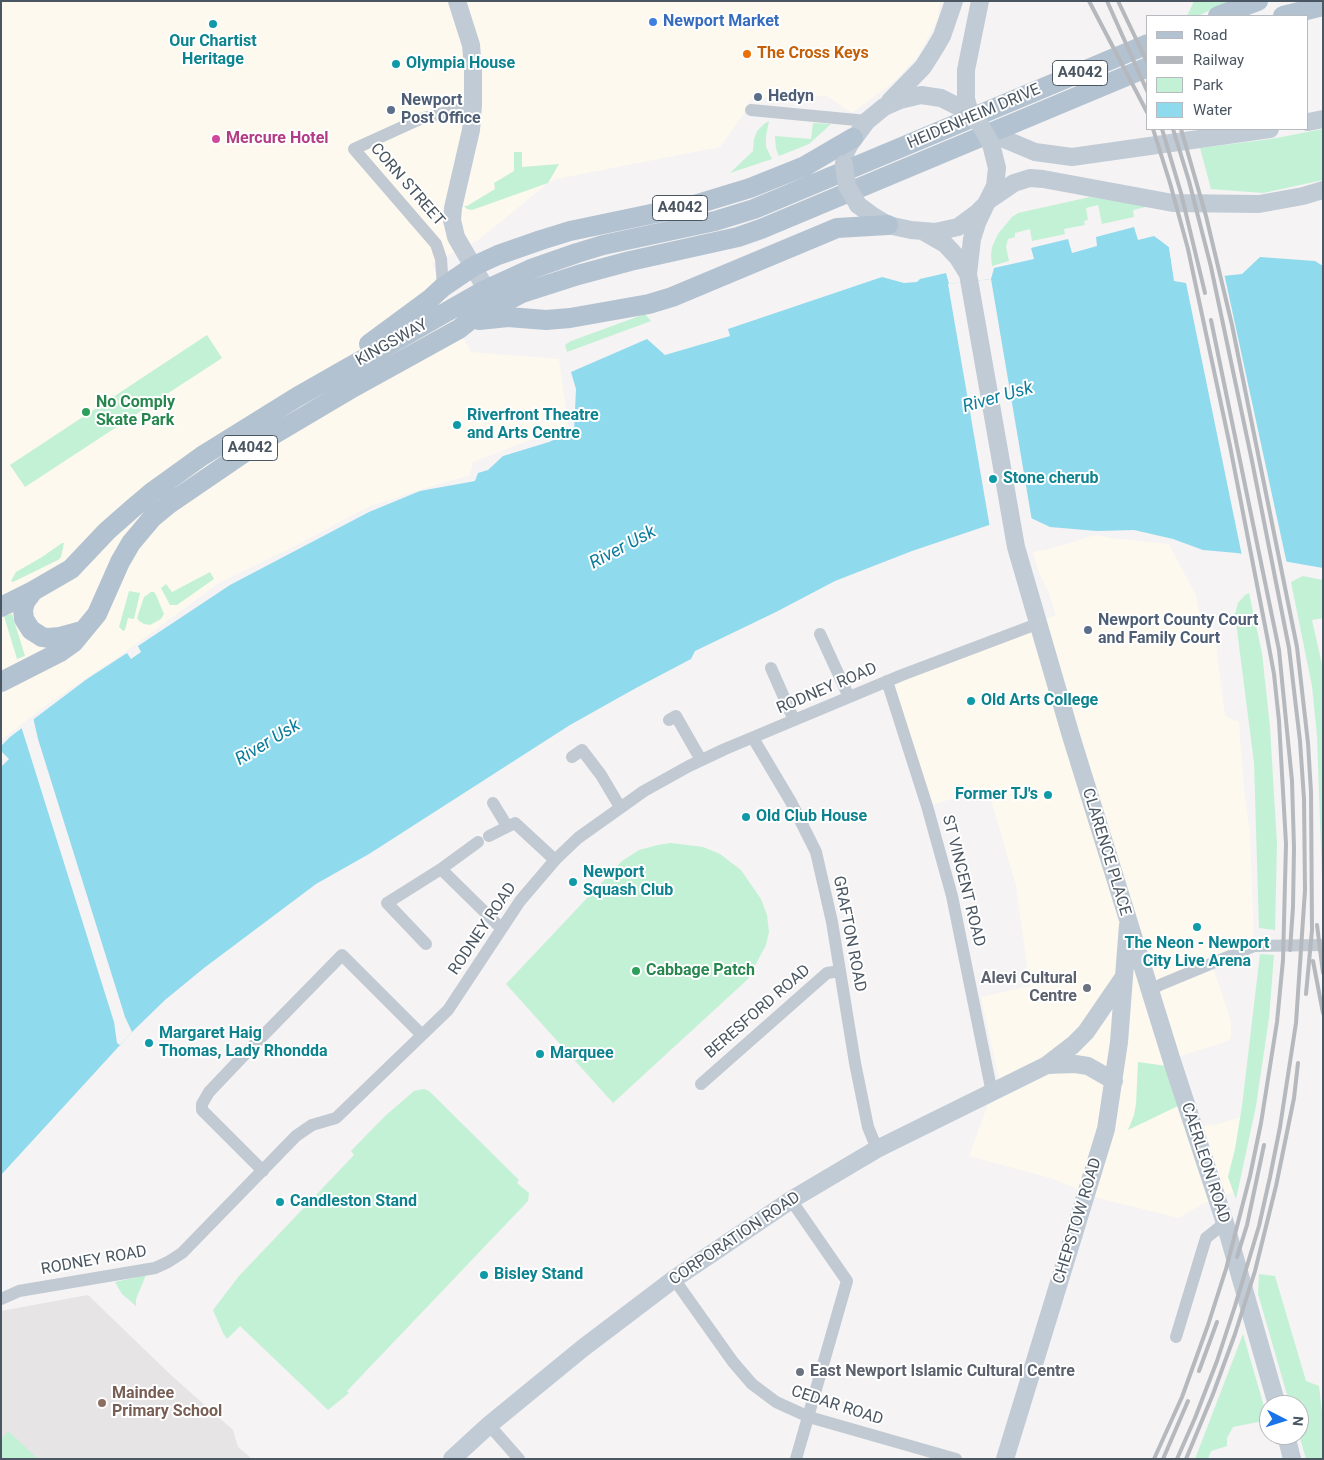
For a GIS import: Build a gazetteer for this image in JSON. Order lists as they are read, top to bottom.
{
  "streets": {
    "main road": [
      "A4042",
      "HEIDENHEIM DRIVE",
      "KINGSWAY",
      "CLARENCE PLACE",
      "CAERLEON ROAD",
      "CHEPSTOW ROAD",
      "CORPORATION ROAD"
    ],
    "street": [
      "CORN STREET",
      "RODNEY ROAD",
      "ST VINCENT ROAD",
      "GRAFTON ROAD",
      "BERESFORD ROAD",
      "CEDAR ROAD"
    ]
  },
  "crossings": [
    ["A4042", "CORN STREET"],
    ["A4042", "KINGSWAY"],
    ["HEIDENHEIM DRIVE", "KINGSWAY"],
    ["RODNEY ROAD", "CLARENCE PLACE"],
    ["RODNEY ROAD", "ST VINCENT ROAD"],
    ["RODNEY ROAD", "GRAFTON ROAD"],
    ["CLARENCE PLACE", "CAERLEON ROAD"],
    ["CLARENCE PLACE", "CHEPSTOW ROAD"],
    ["CLARENCE PLACE", "CORPORATION ROAD"],
    ["ST VINCENT ROAD", "CORPORATION ROAD"],
    ["GRAFTON ROAD", "BERESFORD ROAD"],
    ["GRAFTON ROAD", "CORPORATION ROAD"],
    ["CORPORATION ROAD", "CEDAR ROAD"]
  ],
  "water": ["River Usk"],
  "places": [
    "Newport Market",
    "Our Chartist Heritage",
    "The Cross Keys",
    "Olympia House",
    "Hedyn",
    "Newport Post Office",
    "Mercure Hotel",
    "No Comply Skate Park",
    "Riverfront Theatre and Arts Centre",
    "Stone cherub",
    "Newport County Court and Family Court",
    "Old Arts College",
    "Former TJ's",
    "Old Club House",
    "Newport Squash Club",
    "The Neon - Newport City Live Arena",
    "Cabbage Patch",
    "Alevi Cultural Centre",
    "Margaret Haig Thomas, Lady Rhondda",
    "Marquee",
    "Candleston Stand",
    "Bisley Stand",
    "East Newport Islamic Cultural Centre",
    "Maindee Primary School"
  ],
  "legend": [
    "Road",
    "Railway",
    "Park",
    "Water"
  ],
  "north": "right"
}
